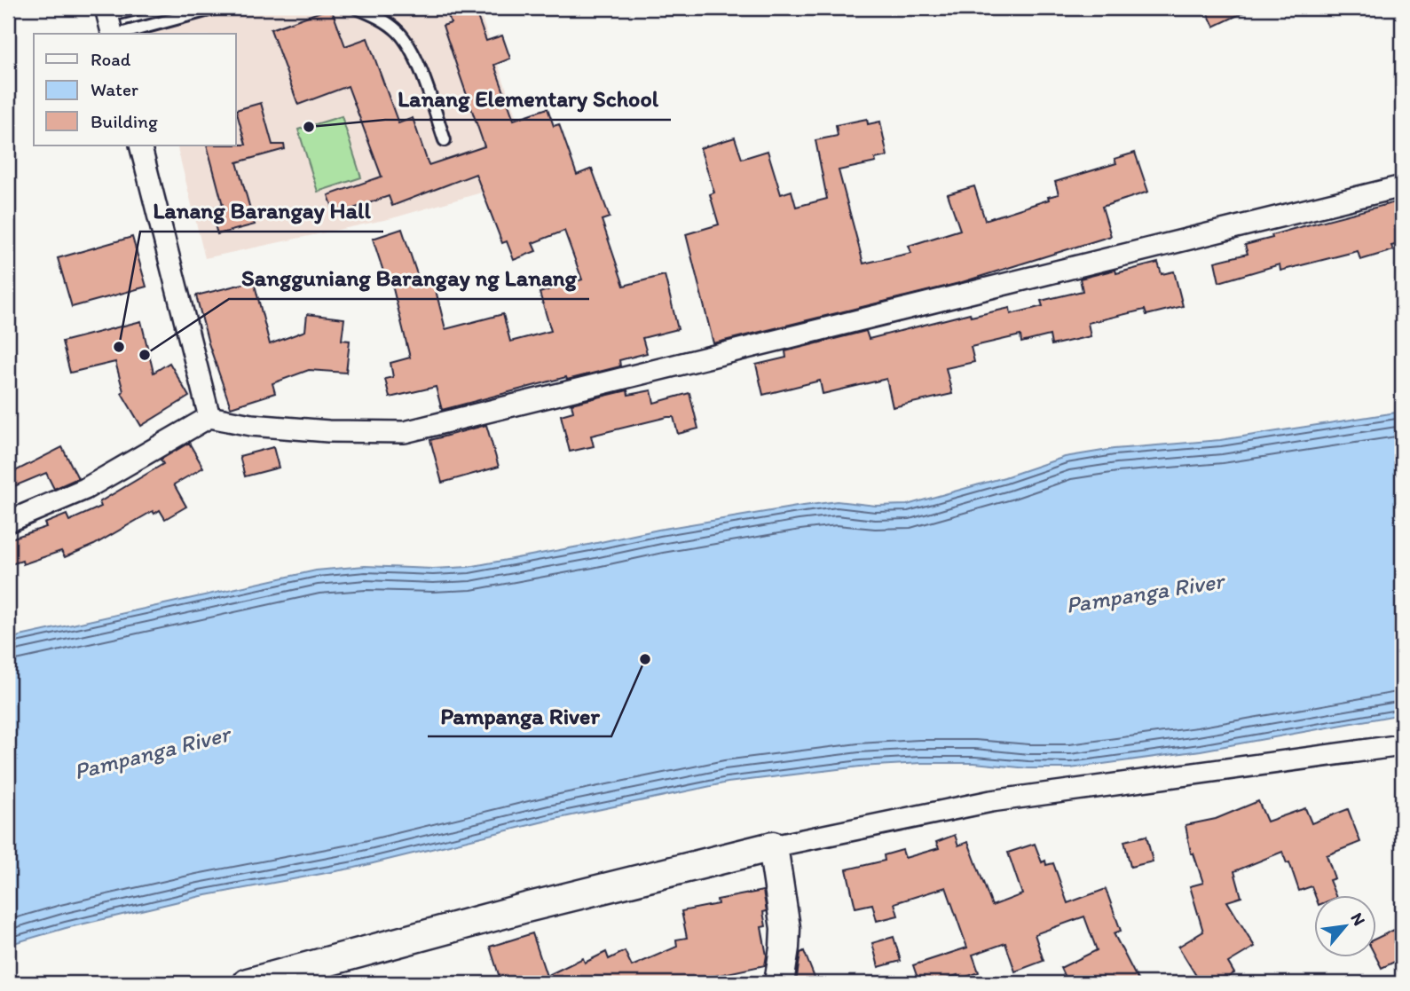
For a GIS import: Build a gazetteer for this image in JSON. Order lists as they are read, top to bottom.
{
  "water": ["Pampanga River"],
  "places": [
    "Lanang Elementary School",
    "Lanang Barangay Hall",
    "Sangguniang Barangay ng Lanang",
    "Pampanga River"
  ],
  "legend": ["Road", "Water", "Building"],
  "north": "top right"
}
